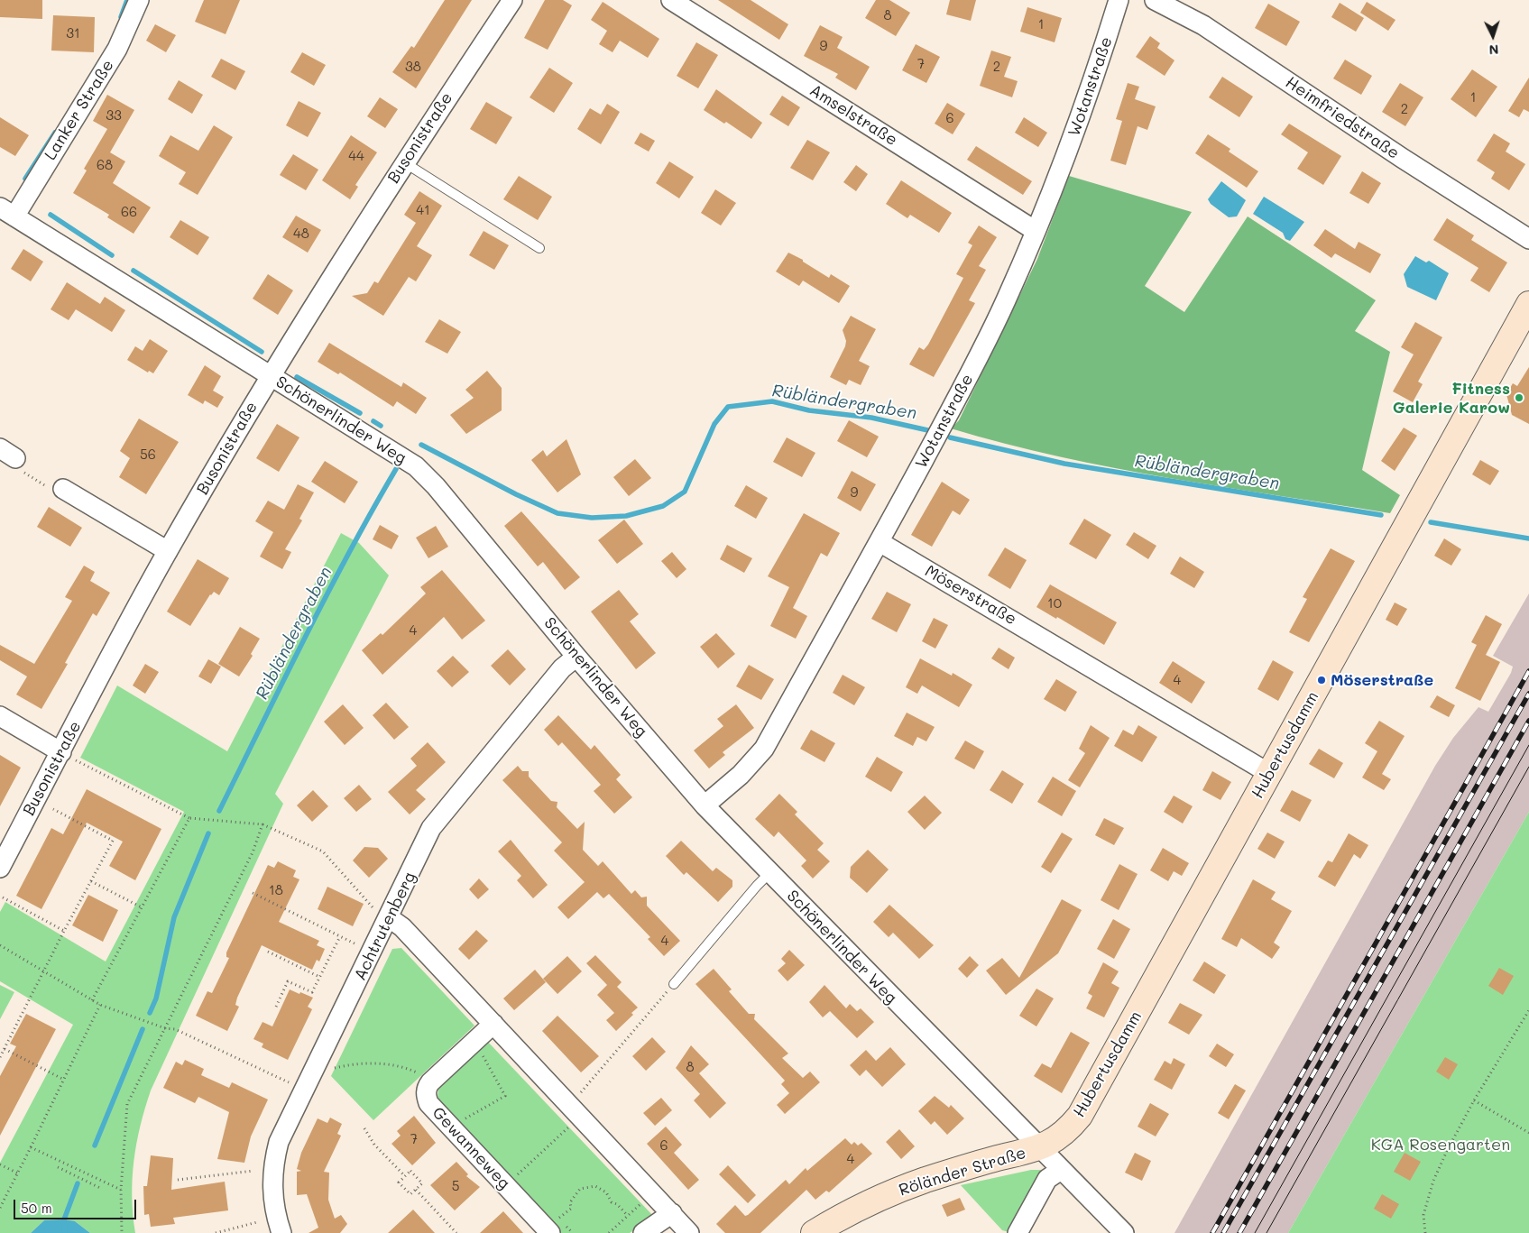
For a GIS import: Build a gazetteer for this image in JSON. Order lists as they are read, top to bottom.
{
  "streets": {
    "street": [
      "Wotanstraße",
      "Lanker Straße",
      "Amselstraße",
      "Heimfriedstraße",
      "Busonistraße",
      "Schönerlinder Weg",
      "Möserstraße",
      "Hubertusdamm",
      "Achtrutenberg",
      "Gewanneweg",
      "Röländer Straße"
    ]
  },
  "crossings": [
    ["Wotanstraße", "Amselstraße"],
    ["Wotanstraße", "Schönerlinder Weg"],
    ["Wotanstraße", "Möserstraße"],
    ["Lanker Straße", "Schönerlinder Weg"],
    ["Busonistraße", "Schönerlinder Weg"],
    ["Schönerlinder Weg", "Hubertusdamm"],
    ["Schönerlinder Weg", "Achtrutenberg"],
    ["Schönerlinder Weg", "Röländer Straße"],
    ["Möserstraße", "Hubertusdamm"],
    ["Hubertusdamm", "Röländer Straße"]
  ],
  "water": ["Rübländergraben"],
  "parks": ["KGA Rosengarten"],
  "places": ["Fitness Galerie Karow", "Möserstraße"],
  "house_numbers": [
    "8",
    "1",
    "31",
    "9",
    "7",
    "38",
    "2",
    "1",
    "2",
    "33",
    "6",
    "44",
    "68",
    "41",
    "66",
    "48",
    "56",
    "9",
    "10",
    "4",
    "4",
    "18",
    "4",
    "8",
    "7",
    "6",
    "4",
    "5"
  ],
  "scale_bar": "50 m",
  "north": "bottom"
}
